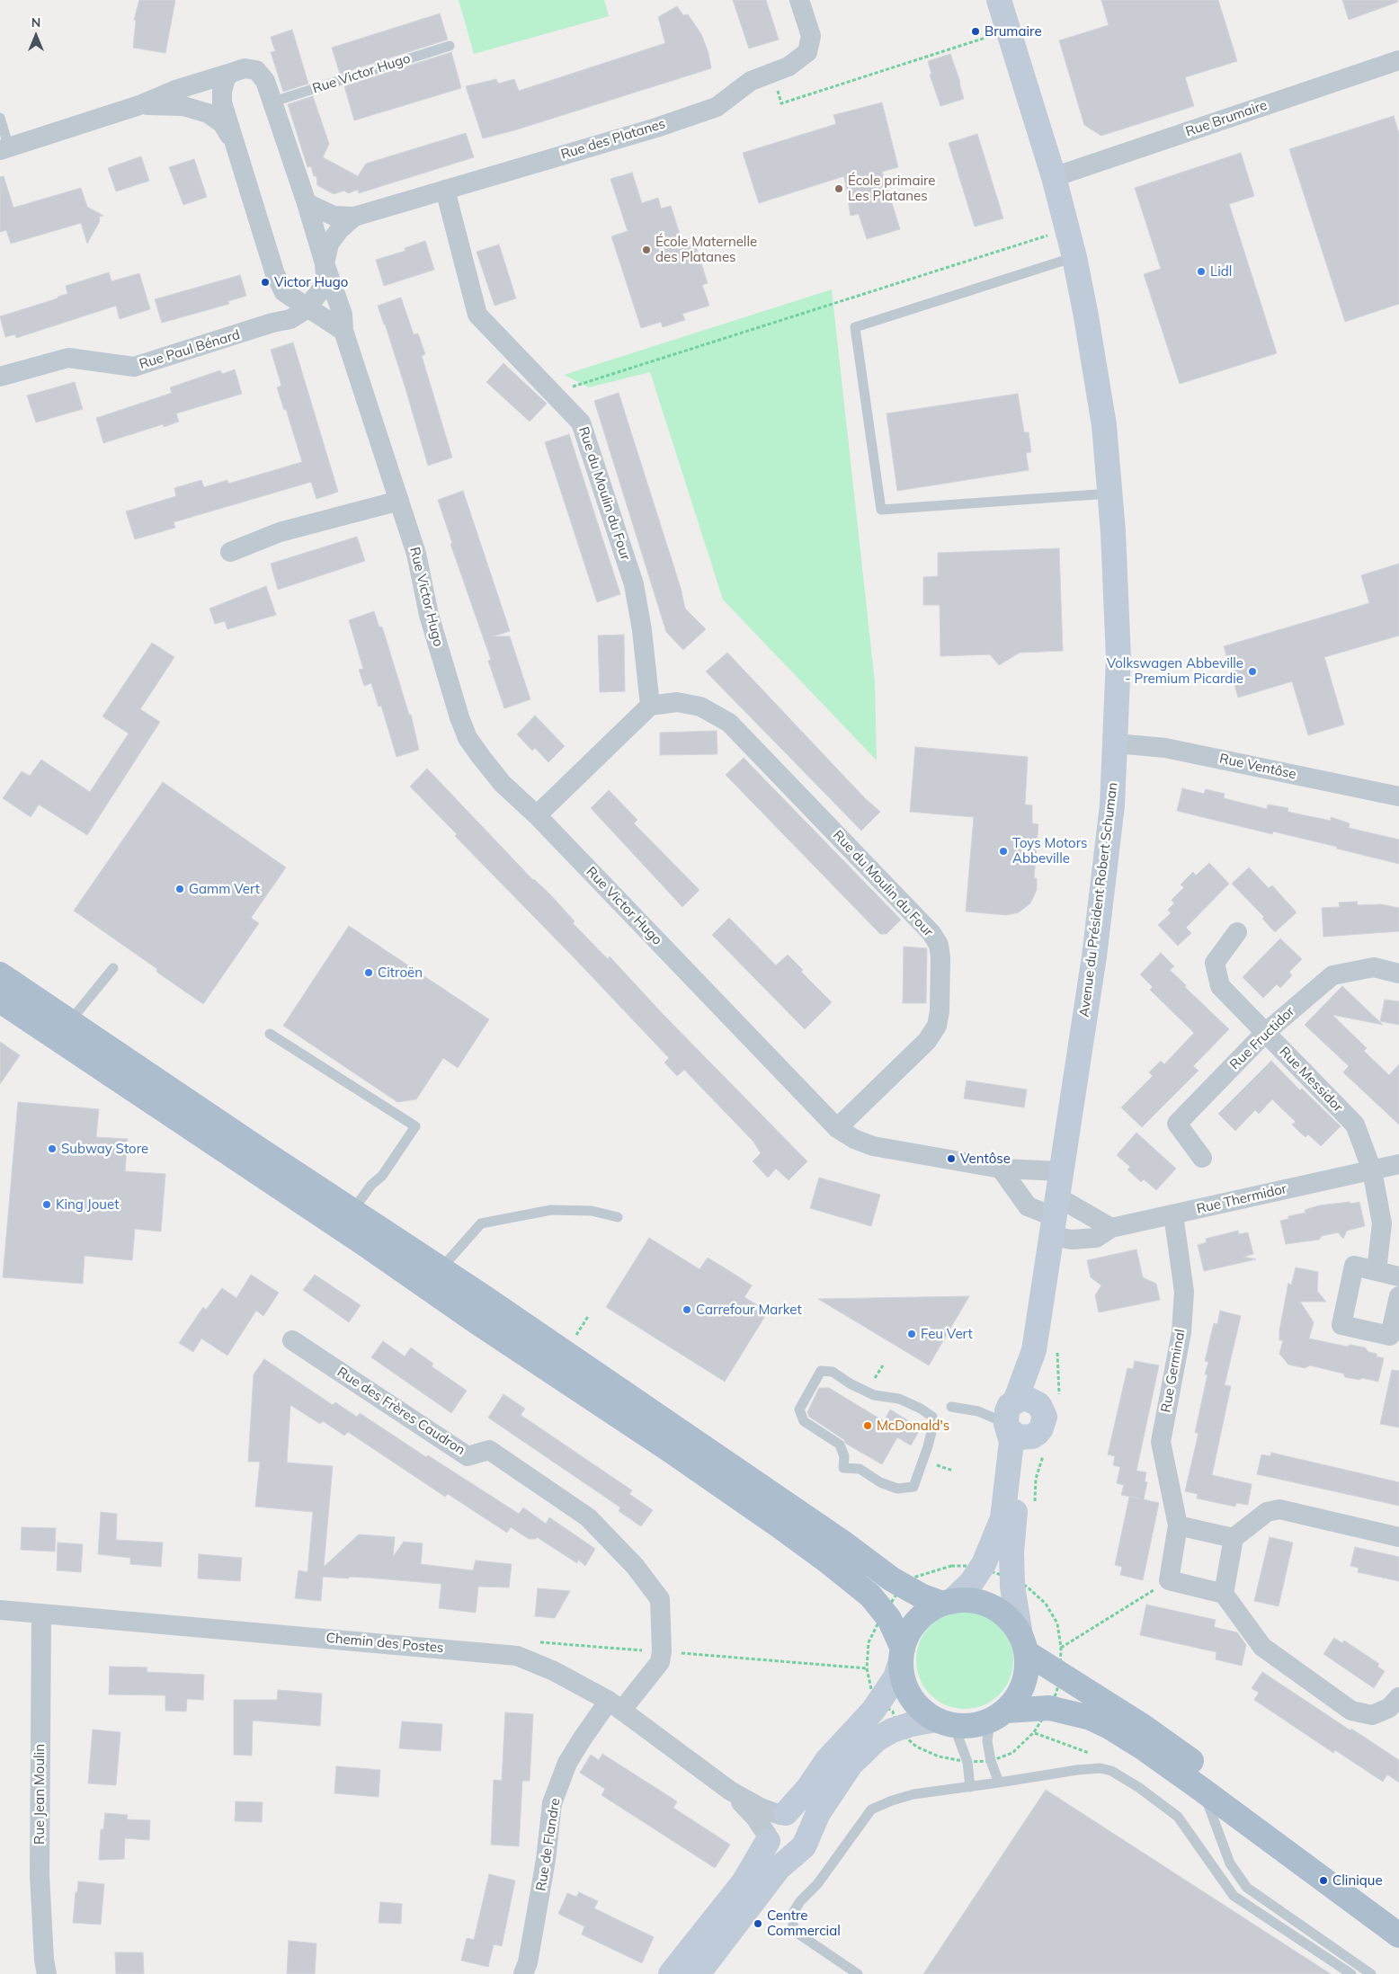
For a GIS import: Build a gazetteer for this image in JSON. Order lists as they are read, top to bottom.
{
  "streets": {
    "street": [
      "Rue Victor Hugo",
      "Rue Brumaire",
      "Rue des Platanes",
      "Rue Paul Bénard",
      "Rue du Moulin du Four",
      "Rue Ventôse",
      "Avenue du Président Robert Schuman",
      "Rue Fructidor",
      "Rue Messidor",
      "Rue Thermidor",
      "Rue Germinal",
      "Rue des Frères Caudron",
      "Chemin des Postes",
      "Rue Jean Moulin",
      "Rue de Flandre"
    ]
  },
  "crossings": [
    ["Rue Victor Hugo", "Rue des Platanes"],
    ["Rue Victor Hugo", "Rue Paul Bénard"],
    ["Rue Victor Hugo", "Rue du Moulin du Four"],
    ["Rue Victor Hugo", "Avenue du Président Robert Schuman"],
    ["Rue Brumaire", "Avenue du Président Robert Schuman"],
    ["Rue des Platanes", "Rue du Moulin du Four"],
    ["Rue Ventôse", "Avenue du Président Robert Schuman"],
    ["Avenue du Président Robert Schuman", "Rue Thermidor"],
    ["Rue Fructidor", "Rue Messidor"],
    ["Rue Messidor", "Rue Thermidor"],
    ["Rue Thermidor", "Rue Germinal"],
    ["Rue des Frères Caudron", "Chemin des Postes"],
    ["Rue des Frères Caudron", "Rue de Flandre"],
    ["Chemin des Postes", "Rue Jean Moulin"],
    ["Chemin des Postes", "Rue de Flandre"]
  ],
  "places": [
    "Brumaire",
    "École primaire Les Platanes",
    "École Maternelle des Platanes",
    "Lidl",
    "Victor Hugo",
    "Volkswagen Abbeville - Premium Picardie",
    "Toys Motors Abbeville",
    "Gamm Vert",
    "Citroën",
    "Subway Store",
    "Ventôse",
    "King Jouet",
    "Carrefour Market",
    "Feu Vert",
    "McDonald's",
    "Clinique",
    "Centre Commercial"
  ],
  "north": "top"
}
